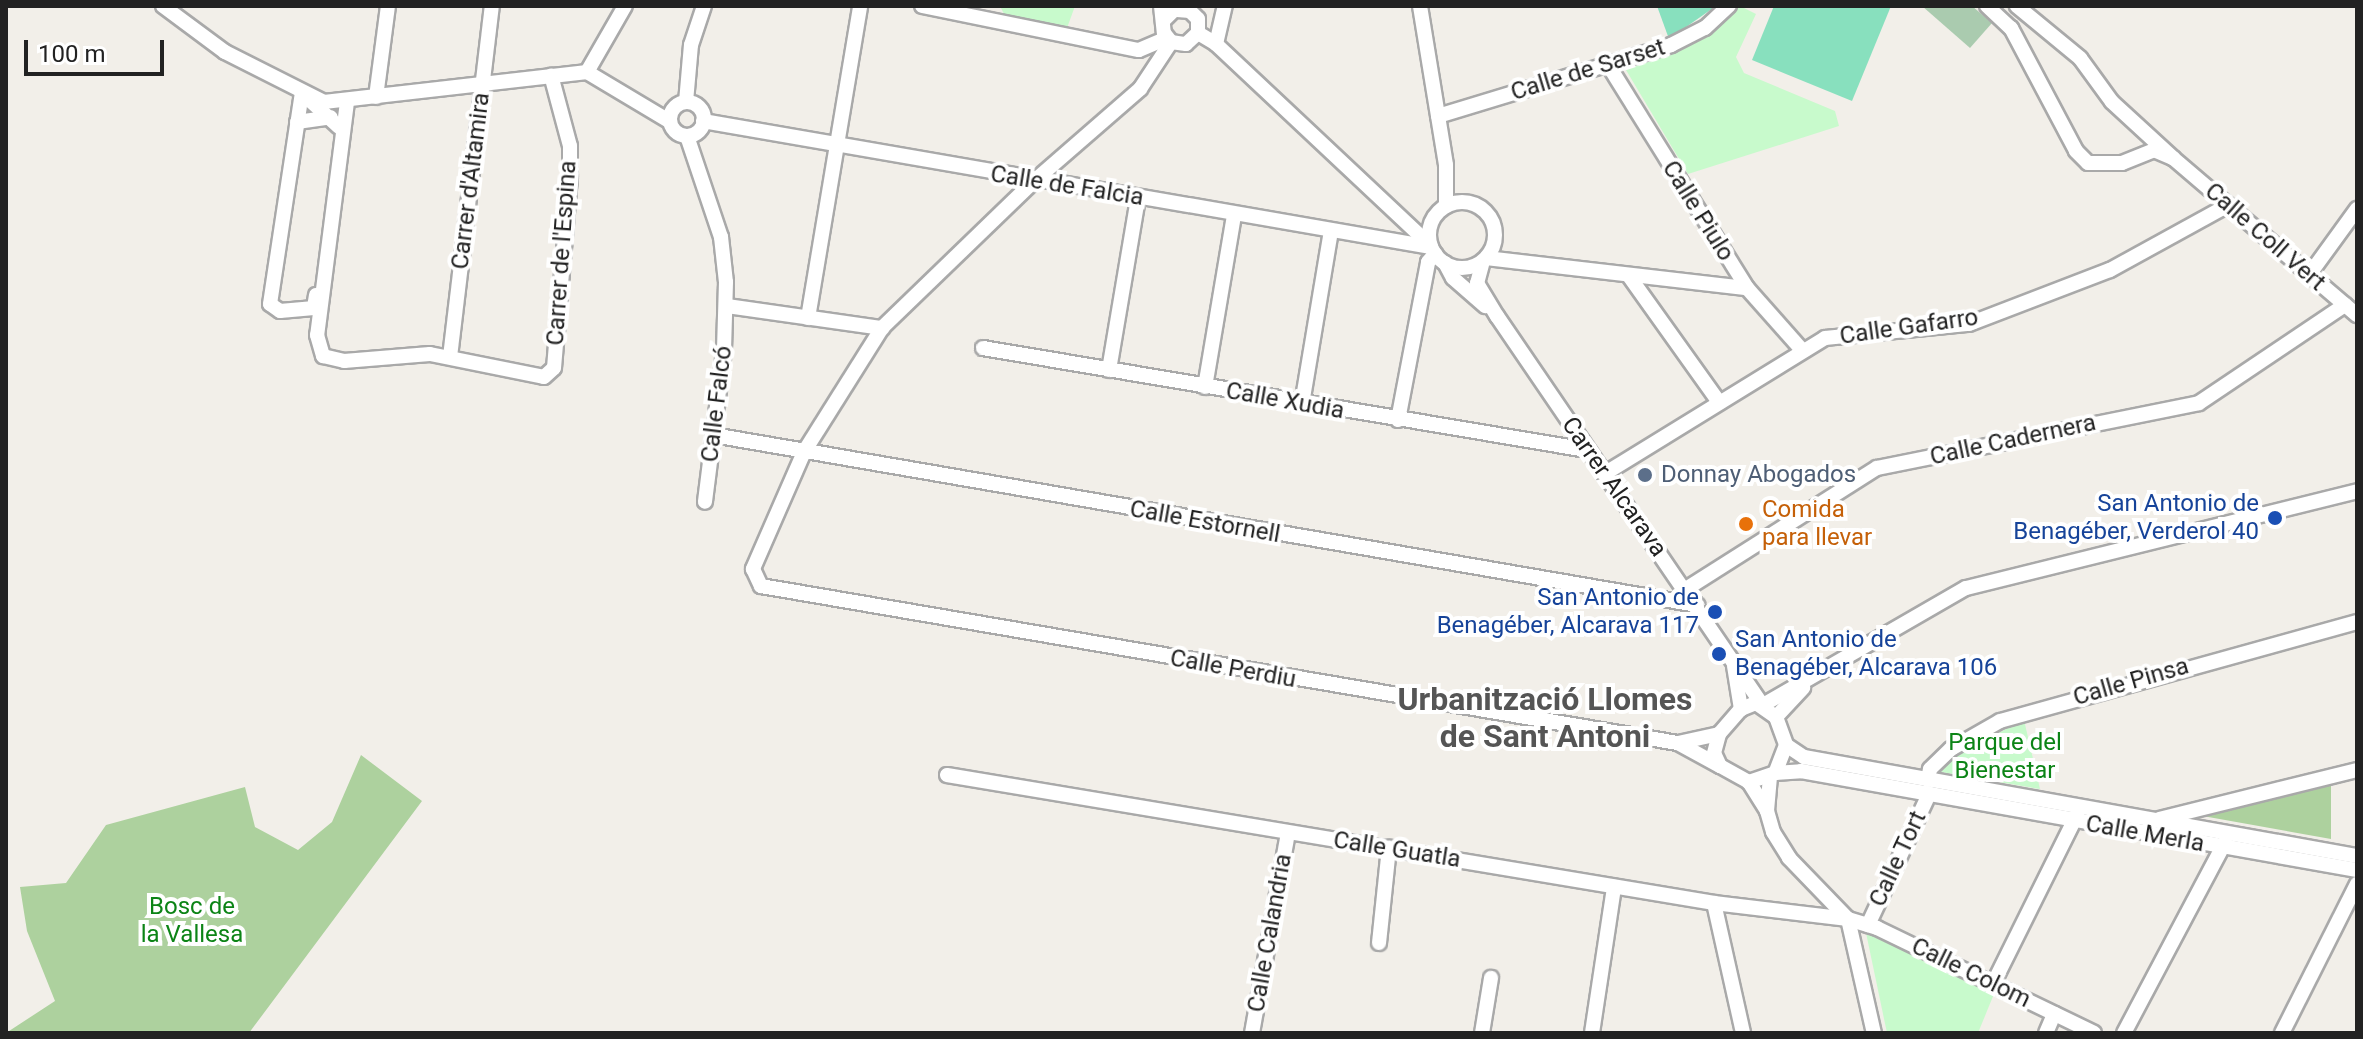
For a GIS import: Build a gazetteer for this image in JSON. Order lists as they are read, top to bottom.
{
  "streets": {
    "street": [
      "Calle de Sarset",
      "Carrer d'Altamira",
      "Calle de Falcia",
      "Calle Piulo",
      "Calle Coll Vert",
      "Carrer de l'Espina",
      "Calle Gafarro",
      "Calle Xudia",
      "Calle Falcó",
      "Calle Cadernera",
      "Carrer Alcarava",
      "Calle Estornell",
      "Calle Perdiu",
      "Calle Pinsa",
      "Calle Merla",
      "Calle Guatla",
      "Calle Tort",
      "Calle Calandria",
      "Calle Colom"
    ]
  },
  "crossings": [
    ["Calle de Sarset", "Calle Piulo"],
    ["Carrer d'Altamira", "Carrer de l'Espina"],
    ["Calle de Falcia", "Calle Falcó"],
    ["Calle de Falcia", "Carrer Alcarava"],
    ["Calle Piulo", "Calle Gafarro"],
    ["Calle Coll Vert", "Calle Gafarro"],
    ["Calle Coll Vert", "Calle Cadernera"],
    ["Calle Gafarro", "Carrer Alcarava"],
    ["Calle Xudia", "Carrer Alcarava"],
    ["Calle Falcó", "Calle Estornell"],
    ["Calle Cadernera", "Carrer Alcarava"],
    ["Carrer Alcarava", "Calle Estornell"],
    ["Carrer Alcarava", "Calle Perdiu"],
    ["Carrer Alcarava", "Calle Merla"],
    ["Calle Estornell", "Calle Perdiu"],
    ["Calle Perdiu", "Calle Merla"],
    ["Calle Pinsa", "Calle Merla"],
    ["Calle Pinsa", "Calle Tort"],
    ["Calle Merla", "Calle Tort"],
    ["Calle Guatla", "Calle Calandria"],
    ["Calle Guatla", "Calle Colom"],
    ["Calle Tort", "Calle Colom"]
  ],
  "districts": ["Urbanització Llomes de Sant Antoni"],
  "parks": ["Parque del Bienestar", "Bosc de la Vallesa"],
  "places": [
    "Donnay Abogados",
    "San Antonio de Benagéber, Verderol 40",
    "Comida para llevar",
    "San Antonio de Benagéber, Alcarava 117",
    "San Antonio de Benagéber, Alcarava 106"
  ],
  "scale_bar": "100 m"
}
